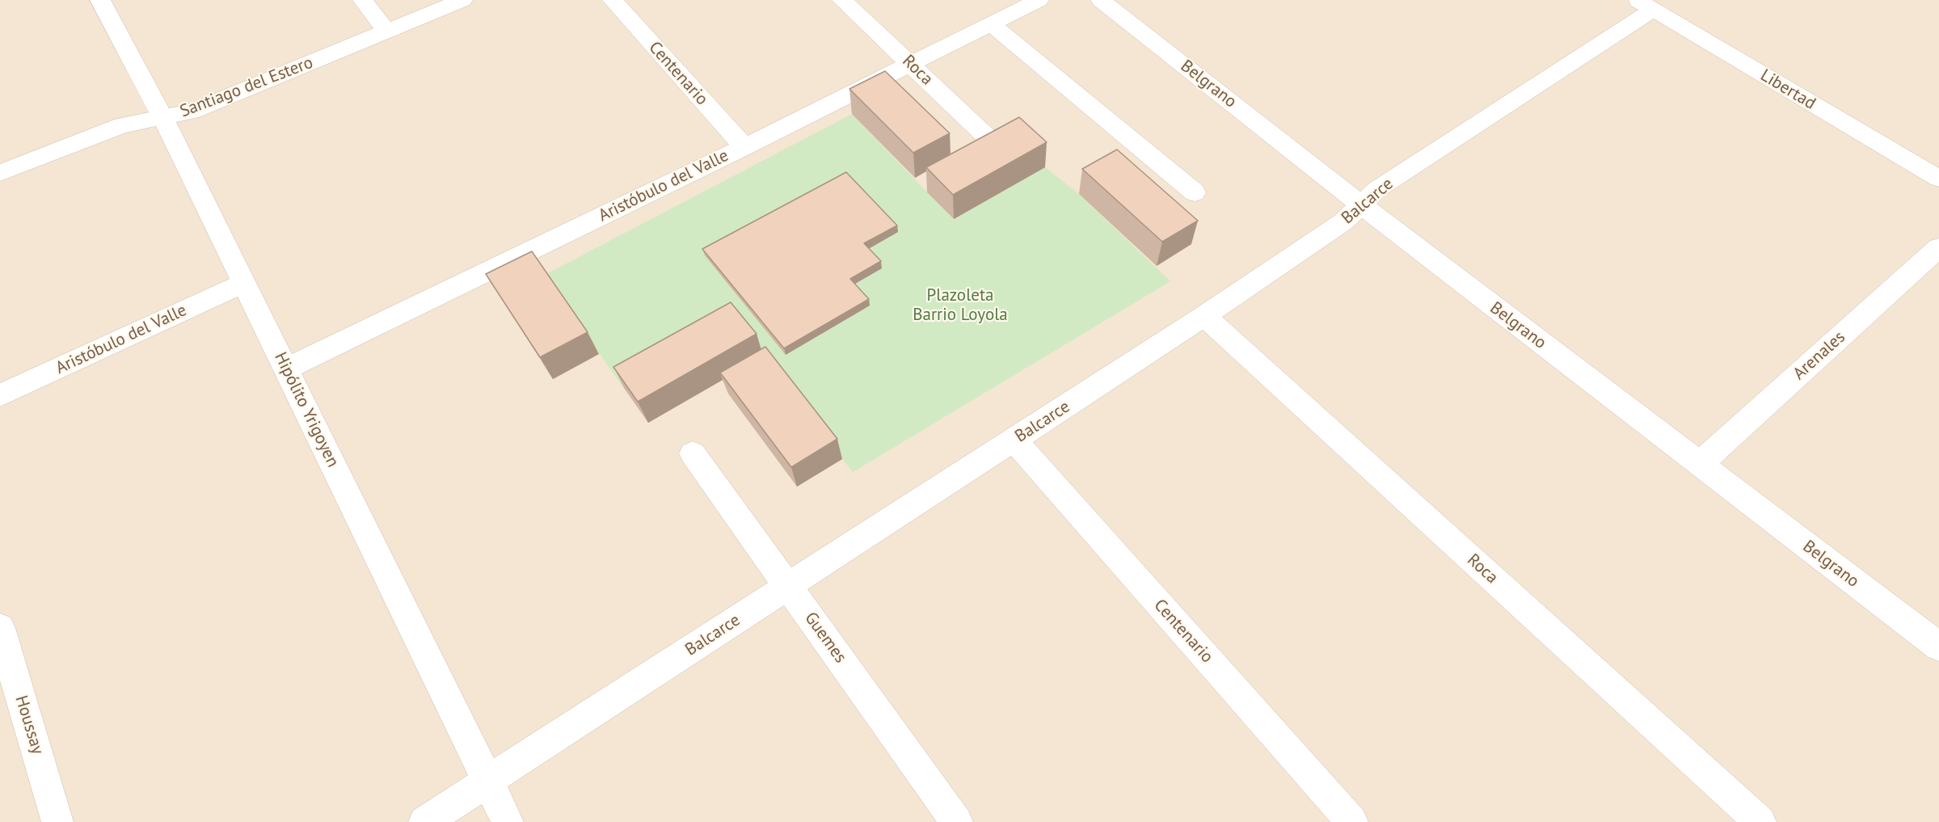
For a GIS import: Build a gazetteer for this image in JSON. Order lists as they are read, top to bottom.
{
  "streets": {
    "street": [
      "Roca",
      "Centenario",
      "Belgrano",
      "Santiago del Estero",
      "Libertad",
      "Aristóbulo del Valle",
      "Balcarce",
      "Arenales",
      "Hipólito Yrigoyen",
      "Guemes",
      "Houssay"
    ]
  },
  "crossings": [
    ["Roca", "Aristóbulo del Valle"],
    ["Roca", "Balcarce"],
    ["Centenario", "Aristóbulo del Valle"],
    ["Centenario", "Balcarce"],
    ["Belgrano", "Balcarce"],
    ["Belgrano", "Arenales"],
    ["Santiago del Estero", "Hipólito Yrigoyen"],
    ["Libertad", "Balcarce"],
    ["Aristóbulo del Valle", "Hipólito Yrigoyen"],
    ["Balcarce", "Hipólito Yrigoyen"],
    ["Balcarce", "Guemes"]
  ],
  "parks": ["Plazoleta Barrio Loyola"]
}
